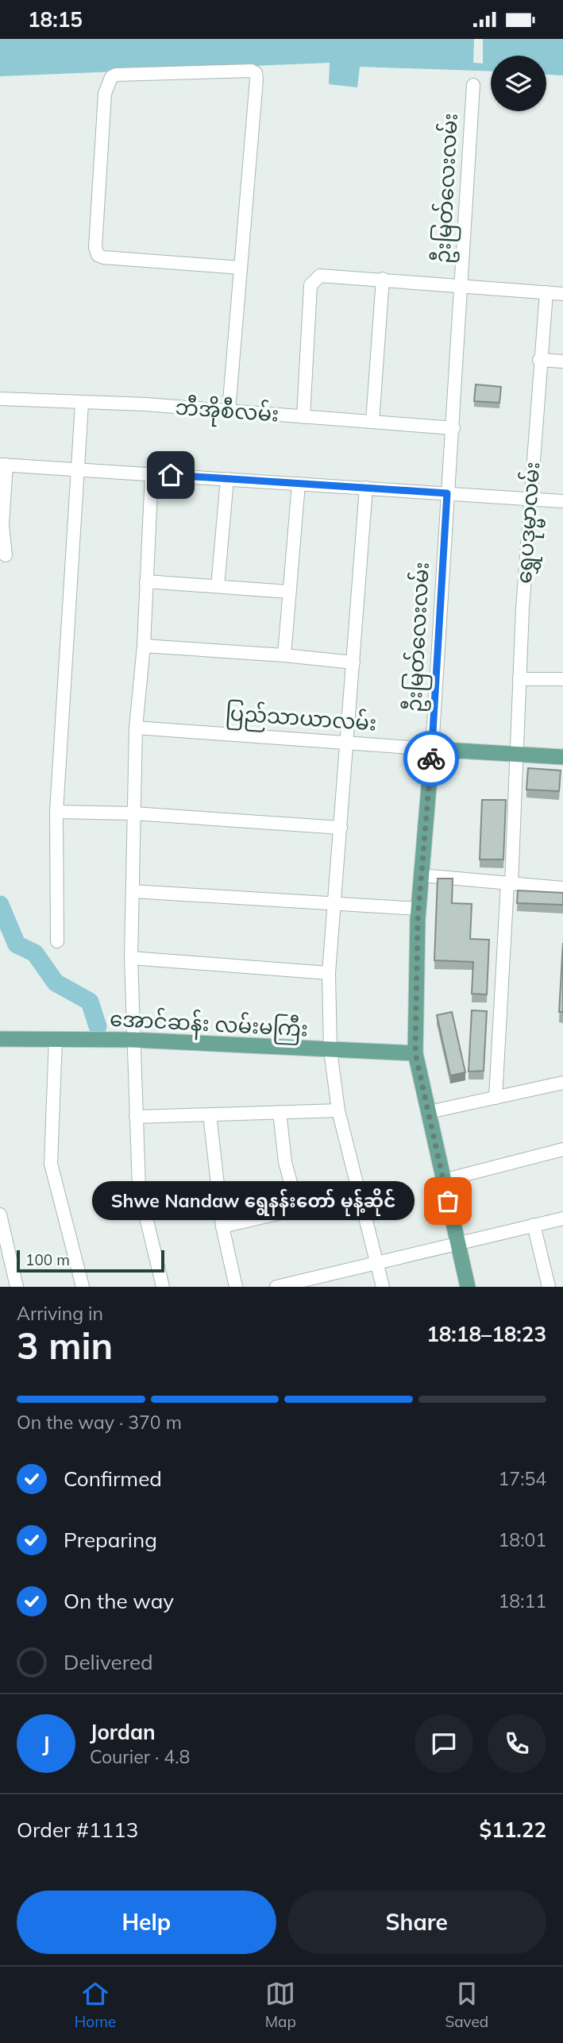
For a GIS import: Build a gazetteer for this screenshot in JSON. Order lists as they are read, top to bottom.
{
  "streets": {
    "main road": ["ဦးမြတ်လေးလမ်း", "ပြည်သာယာလမ်း", "အောင်ဆန်း လမ်းမကြီး"],
    "street": ["ဘီအိုစီလမ်း", "ရွှေပဒုမ္မာလမ်း"]
  },
  "crossings": [
    ["ဦးမြတ်လေးလမ်း", "ဘီအိုစီလမ်း"],
    ["ဦးမြတ်လေးလမ်း", "ပြည်သာယာလမ်း"],
    ["ဦးမြတ်လေးလမ်း", "အောင်ဆန်း လမ်းမကြီး"],
    ["ရွှေပဒုမ္မာလမ်း", "ပြည်သာယာလမ်း"]
  ],
  "places": ["Shwe Nandaw ရွေနန်းတော် မုန့်ဆိုင်"],
  "scale_bar": "100 m",
  "page": {
    "status": "18:15",
    "bubble": "Shwe Nandaw ရွေနန်းတော် မုန့်ဆိုင်",
    "scale": "100 m",
    "heading": ["3 min", "Arriving in", "18:18–18:23"],
    "panel": [
      "Jordan",
      "Courier · 4.8",
      "Order #1113",
      "$11.22"
    ],
    "bar": "On the way · 370 m",
    "list": [
      ["Confirmed", "17:54"],
      ["Preparing", "18:01"],
      ["On the way", "18:11"],
      "Delivered"
    ],
    "round": "J",
    "buttons": ["Help", "Share"],
    "tabs": ["Home", "Map", "Saved"]
  }
}
